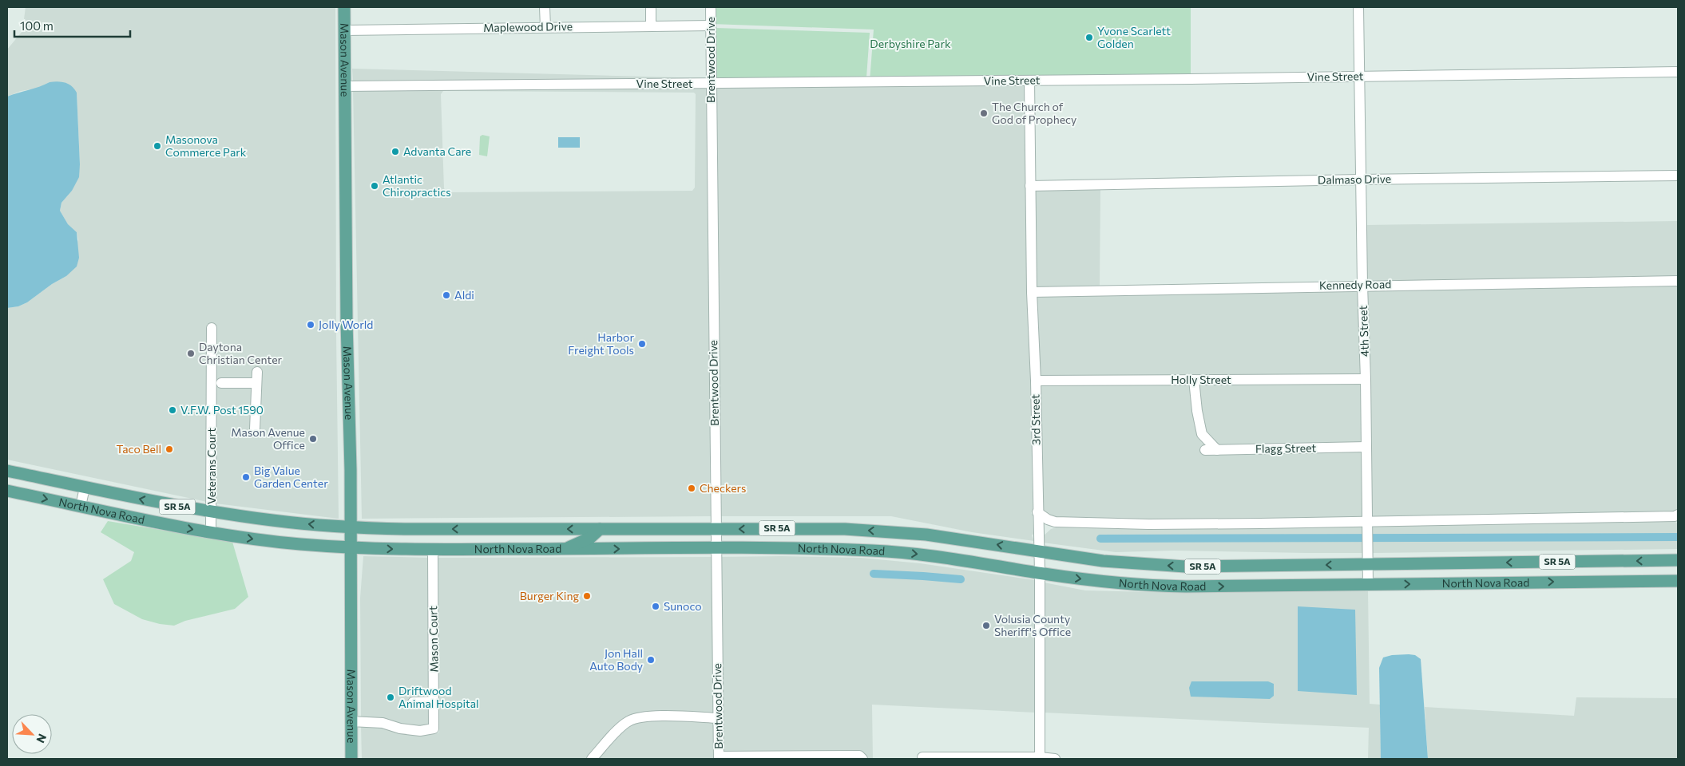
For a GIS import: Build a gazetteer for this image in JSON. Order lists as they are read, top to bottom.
{
  "streets": {
    "main road": ["Mason Avenue", "SR 5A", "North Nova Road"],
    "street": [
      "Maplewood Drive",
      "Brentwood Drive",
      "Vine Street",
      "Dalmaso Drive",
      "Kennedy Road",
      "4th Street",
      "Holly Street",
      "3rd Street",
      "Flagg Street",
      "Veterans Court",
      "Mason Court"
    ]
  },
  "crossings": [
    ["Maplewood Drive", "Mason Avenue"],
    ["Maplewood Drive", "Brentwood Drive"],
    ["Mason Avenue", "Vine Street"],
    ["Mason Avenue", "North Nova Road"],
    ["Mason Avenue", "Mason Court"],
    ["Brentwood Drive", "Vine Street"],
    ["Brentwood Drive", "North Nova Road"],
    ["Vine Street", "4th Street"],
    ["Vine Street", "3rd Street"],
    ["Dalmaso Drive", "4th Street"],
    ["Dalmaso Drive", "3rd Street"],
    ["Kennedy Road", "4th Street"],
    ["Kennedy Road", "3rd Street"],
    ["4th Street", "Holly Street"],
    ["4th Street", "Flagg Street"],
    ["4th Street", "North Nova Road"],
    ["Holly Street", "3rd Street"],
    ["3rd Street", "North Nova Road"],
    ["Veterans Court", "North Nova Road"],
    ["North Nova Road", "Mason Court"]
  ],
  "parks": ["Derbyshire Park"],
  "places": [
    "Yvone Scarlett Golden",
    "The Church of God of Prophecy",
    "Masonova Commerce Park",
    "Advanta Care",
    "Atlantic Chiropractics",
    "Aldi",
    "Jolly World",
    "Harbor Freight Tools",
    "Daytona Christian Center",
    "V.F.W. Post 1590",
    "Mason Avenue Office",
    "Taco Bell",
    "Big Value Garden Center",
    "Checkers",
    "Burger King",
    "Sunoco",
    "Volusia County Sheriff's Office",
    "Jon Hall Auto Body",
    "Driftwood Animal Hospital"
  ],
  "scale_bar": "100 m",
  "north": "bottom right"
}
